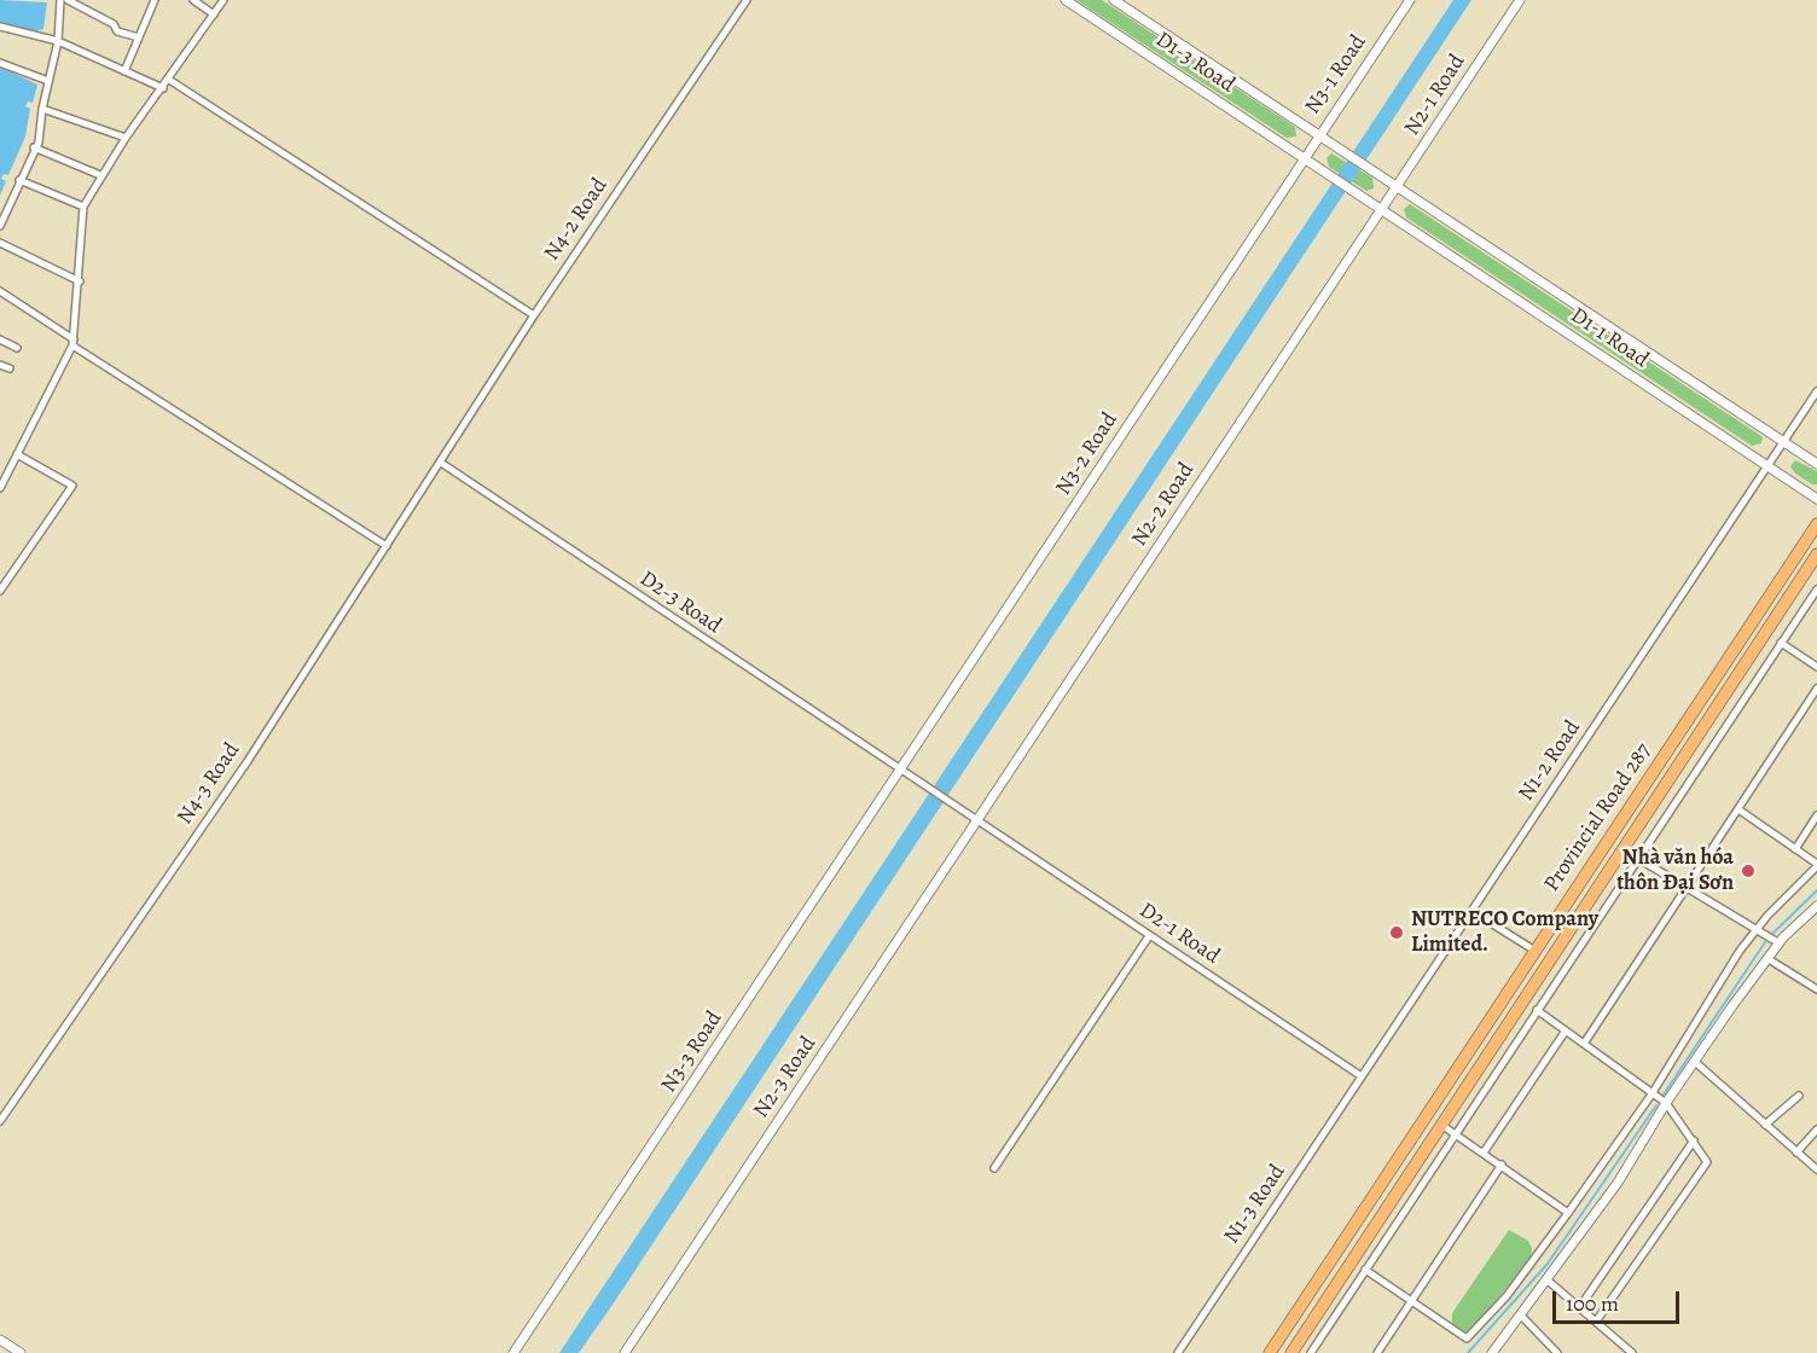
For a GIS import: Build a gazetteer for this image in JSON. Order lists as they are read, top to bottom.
{
  "streets": {
    "main road": ["Provincial Road 287"],
    "street": [
      "D1-3 Road",
      "N3-1 Road",
      "N2-1 Road",
      "N4-2 Road",
      "D1-1 Road",
      "N3-2 Road",
      "N2-2 Road",
      "D2-3 Road",
      "N1-2 Road",
      "N4-3 Road",
      "D2-1 Road",
      "N3-3 Road",
      "N2-3 Road",
      "N1-3 Road"
    ]
  },
  "crossings": [
    ["D1-3 Road", "N3-1 Road"],
    ["D1-3 Road", "N2-1 Road"],
    ["D1-3 Road", "D1-1 Road"],
    ["D1-3 Road", "N3-2 Road"],
    ["D1-3 Road", "N2-2 Road"],
    ["N3-1 Road", "N3-2 Road"],
    ["N2-1 Road", "D1-1 Road"],
    ["N2-1 Road", "N2-2 Road"],
    ["N4-2 Road", "D2-3 Road"],
    ["N4-2 Road", "N4-3 Road"],
    ["D1-1 Road", "N2-2 Road"],
    ["D1-1 Road", "N1-2 Road"],
    ["N3-2 Road", "D2-3 Road"],
    ["N3-2 Road", "N3-3 Road"],
    ["N2-2 Road", "D2-3 Road"],
    ["N2-2 Road", "D2-1 Road"],
    ["N2-2 Road", "N2-3 Road"],
    ["D2-3 Road", "N4-3 Road"],
    ["D2-3 Road", "D2-1 Road"],
    ["D2-3 Road", "N3-3 Road"],
    ["D2-3 Road", "N2-3 Road"],
    ["N1-2 Road", "D2-1 Road"],
    ["N1-2 Road", "N1-3 Road"],
    ["D2-1 Road", "N2-3 Road"],
    ["D2-1 Road", "N1-3 Road"]
  ],
  "places": ["Nhà văn hóa thôn Đại Sơn", "NUTRECO Company Limited."],
  "scale_bar": "100 m"
}
